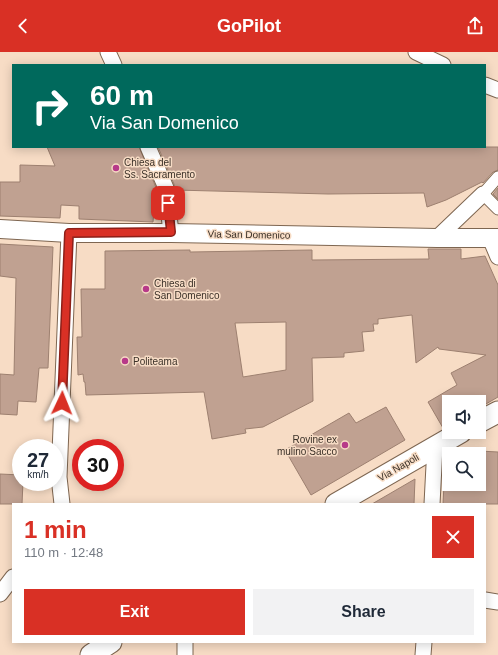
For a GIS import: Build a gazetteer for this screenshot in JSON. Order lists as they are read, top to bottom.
{
  "streets": {
    "main road": ["Via Napoli"],
    "street": ["Via San Domenico"]
  },
  "places": [
    "Chiesa del Ss. Sacramento",
    "Chiesa di San Domenico",
    "Politeama",
    "Rovine ex mulino Sacco"
  ],
  "page": {
    "header": "GoPilot",
    "turn": ["60 m", "Via San Domenico"],
    "speed": "27 km/h",
    "limit": "30",
    "heading": ["1 min", "110 m · 12:48"],
    "buttons": ["Exit", "Share"]
  }
}
